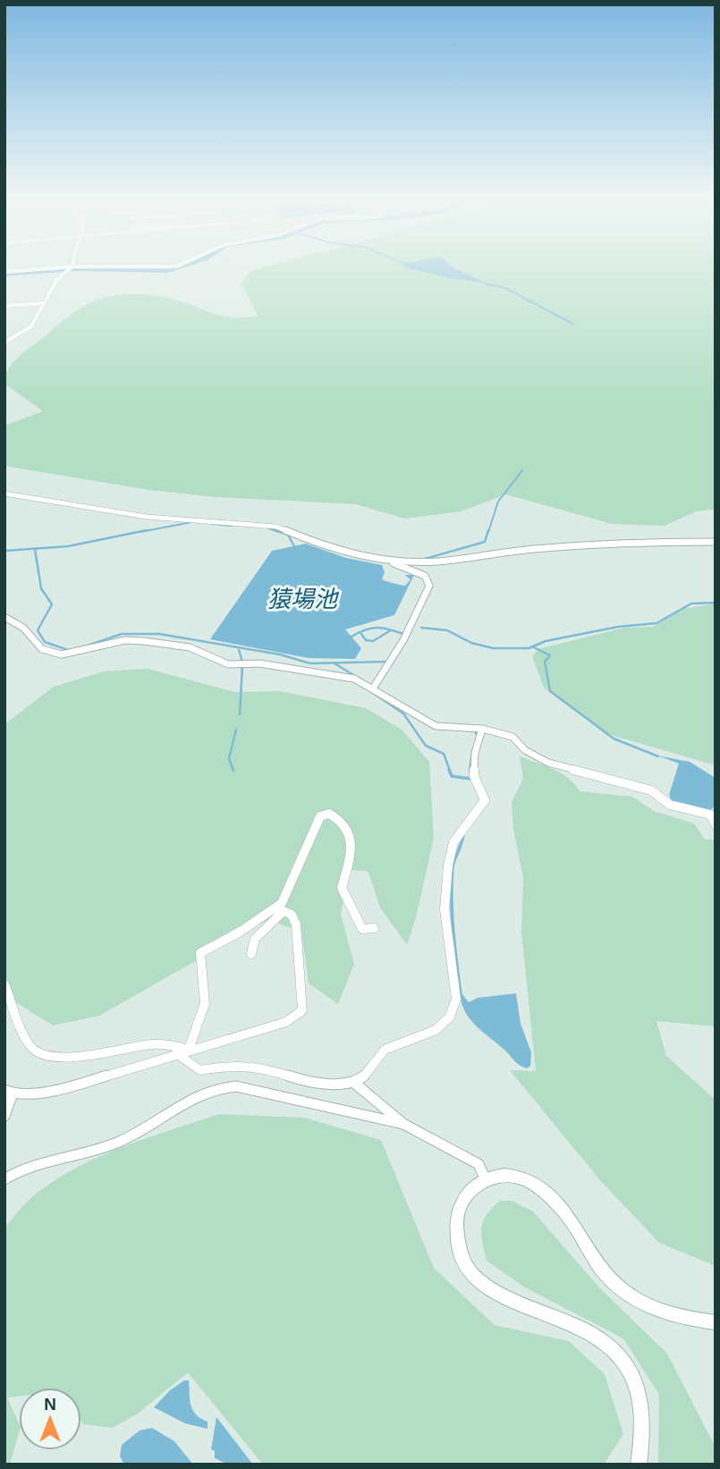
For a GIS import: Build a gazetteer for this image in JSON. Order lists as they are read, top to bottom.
{
  "water": ["猿場池"],
  "north": "top"
}
